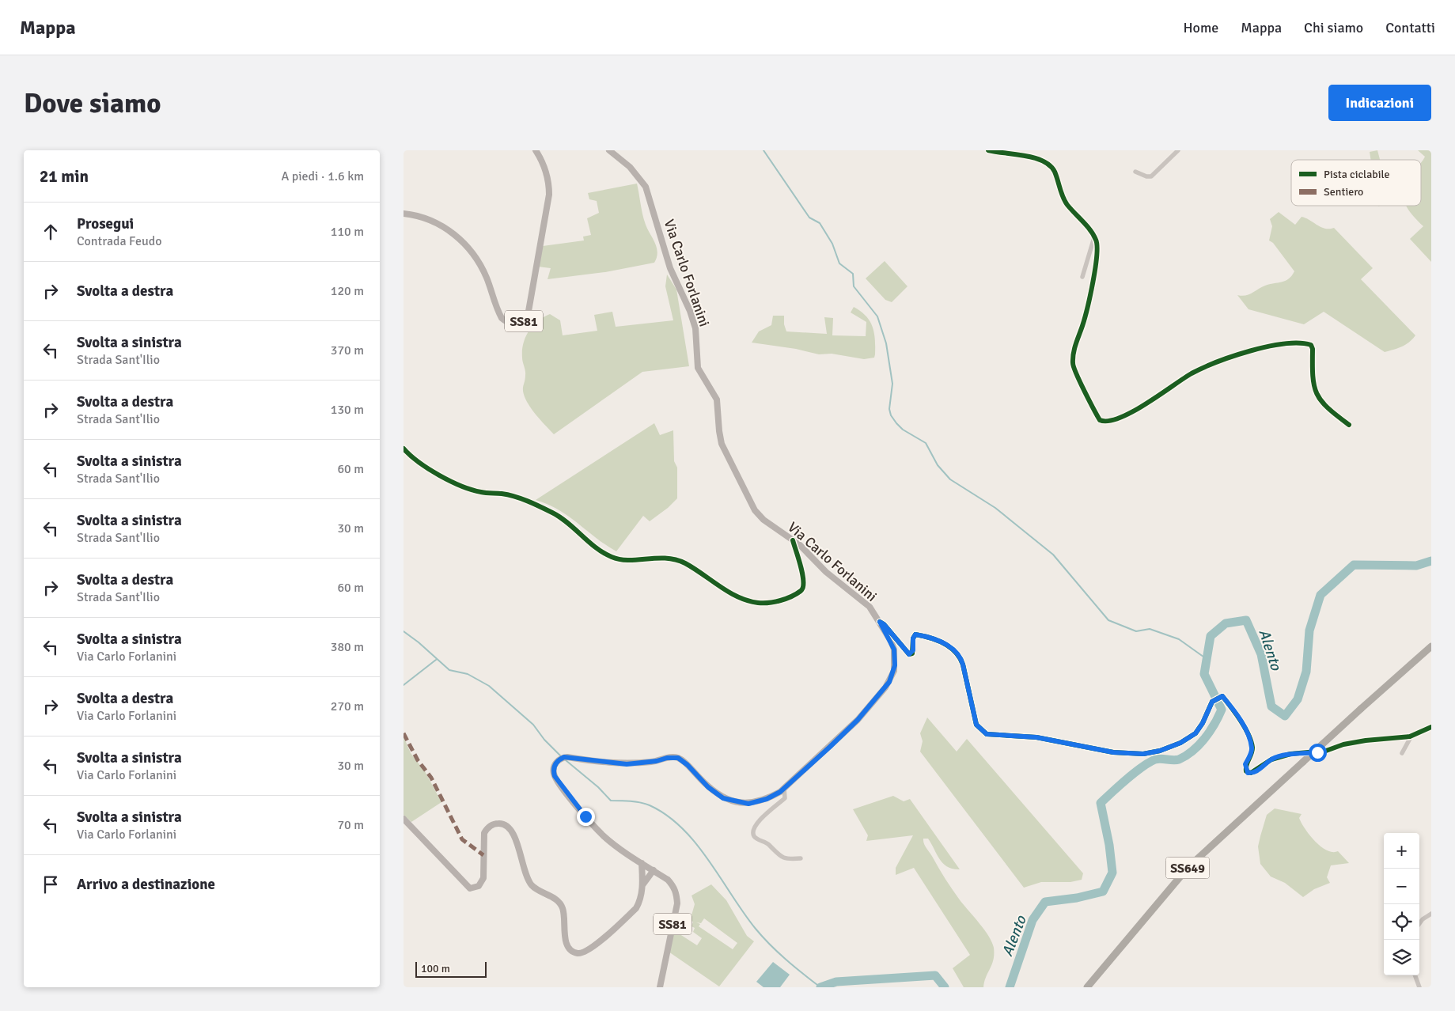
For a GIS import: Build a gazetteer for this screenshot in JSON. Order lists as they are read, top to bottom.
{
  "streets": {
    "highway": ["SS649"],
    "main road": ["Via Carlo Forlanini", "SS81"]
  },
  "water": ["Alento"],
  "legend": ["Pista ciclabile", "Sentiero"],
  "scale_bar": "100 m",
  "page": {
    "header": "Mappa",
    "nav": [
      "Home",
      "Mappa",
      "Chi siamo",
      "Contatti"
    ],
    "buttons": "Indicazioni",
    "title": "Dove siamo",
    "heading": ["21 min", "A piedi · 1.6 km"],
    "list": [
      ["Prosegui", "Contrada Feudo", "110 m"],
      ["Svolta a destra", "120 m"],
      ["Svolta a sinistra", "Strada Sant'Ilio", "370 m"],
      ["Svolta a destra", "Strada Sant'Ilio", "130 m"],
      ["Svolta a sinistra", "Strada Sant'Ilio", "60 m"],
      ["Svolta a sinistra", "Strada Sant'Ilio", "30 m"],
      ["Svolta a destra", "Strada Sant'Ilio", "60 m"],
      ["Svolta a sinistra", "Via Carlo Forlanini", "380 m"],
      ["Svolta a destra", "Via Carlo Forlanini", "270 m"],
      ["Svolta a sinistra", "Via Carlo Forlanini", "30 m"],
      ["Svolta a sinistra", "Via Carlo Forlanini", "70 m"],
      "Arrivo a destinazione"
    ],
    "map_buttons": ["+", "−"],
    "scale": "100 m"
  }
}
